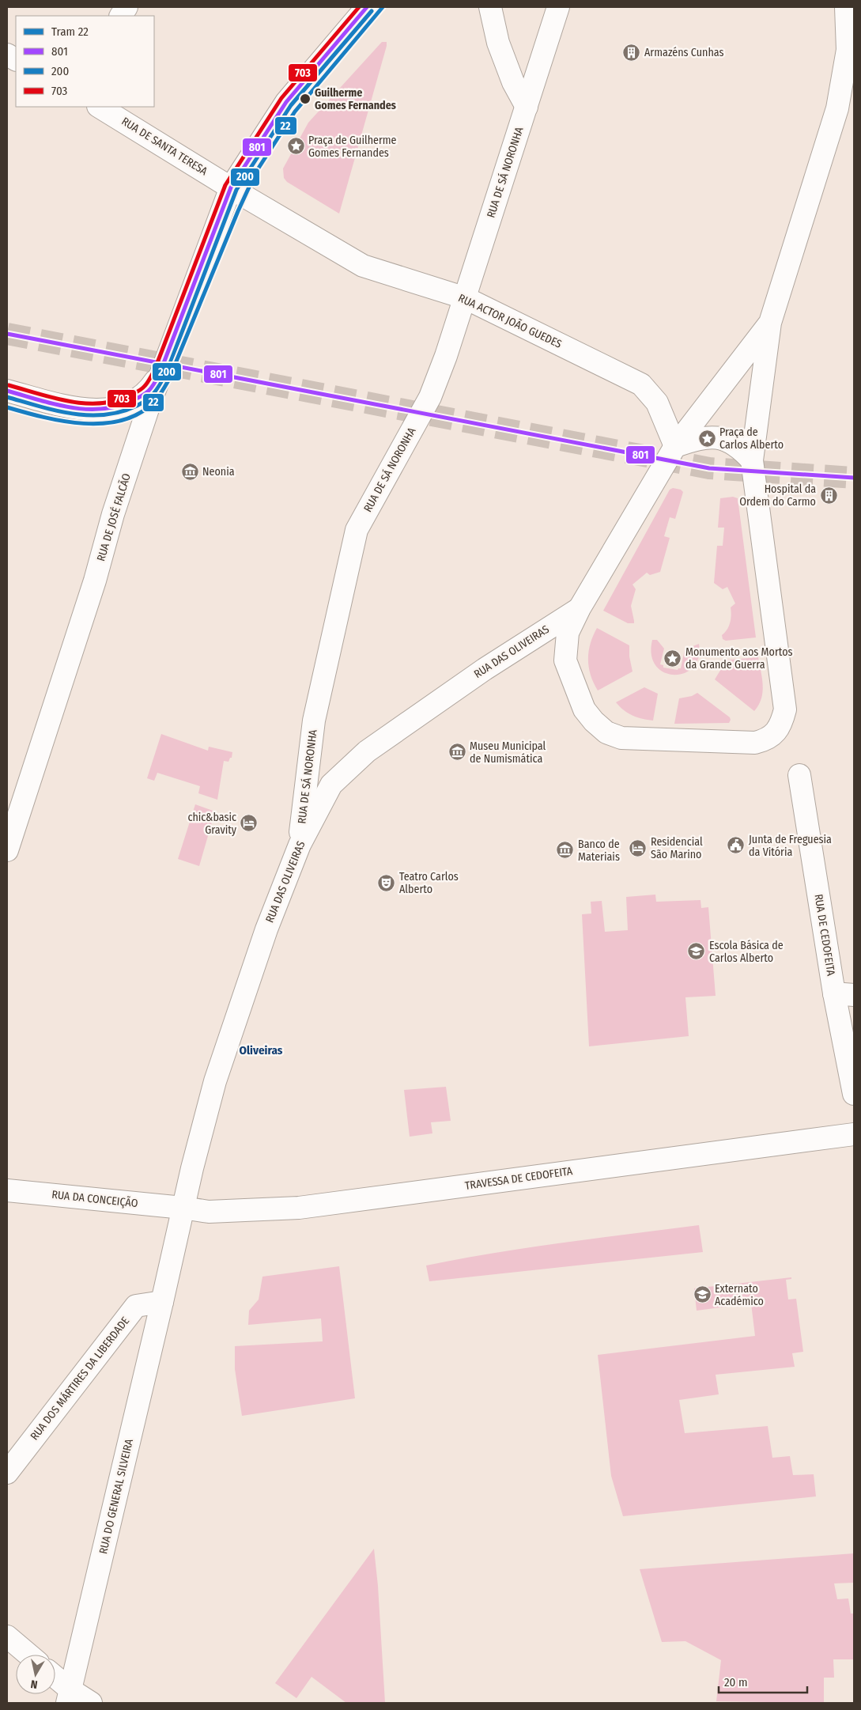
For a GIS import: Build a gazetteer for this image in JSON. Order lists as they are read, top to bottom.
{
  "streets": {
    "street": [
      "RUA DE SANTA TERESA",
      "RUA DE SÁ NORONHA",
      "RUA ACTOR JOÃO GUEDES",
      "RUA DE JOSÉ FALCÃO",
      "RUA DAS OLIVEIRAS",
      "RUA DE CEDOFEITA",
      "TRAVESSA DE CEDOFEITA",
      "RUA DA CONCEIÇÃO",
      "RUA DOS MÁRTIRES DA LIBERDADE",
      "RUA DO GENERAL SILVEIRA"
    ]
  },
  "crossings": [
    ["RUA DE SANTA TERESA", "RUA ACTOR JOÃO GUEDES"],
    ["RUA DE SANTA TERESA", "RUA DE JOSÉ FALCÃO"],
    ["RUA DE SÁ NORONHA", "RUA ACTOR JOÃO GUEDES"],
    ["RUA DE SÁ NORONHA", "RUA DAS OLIVEIRAS"],
    ["RUA ACTOR JOÃO GUEDES", "RUA DE JOSÉ FALCÃO"],
    ["RUA DAS OLIVEIRAS", "TRAVESSA DE CEDOFEITA"],
    ["RUA DAS OLIVEIRAS", "RUA DA CONCEIÇÃO"],
    ["RUA DAS OLIVEIRAS", "RUA DOS MÁRTIRES DA LIBERDADE"],
    ["RUA DAS OLIVEIRAS", "RUA DO GENERAL SILVEIRA"],
    ["TRAVESSA DE CEDOFEITA", "RUA DA CONCEIÇÃO"],
    ["RUA DOS MÁRTIRES DA LIBERDADE", "RUA DO GENERAL SILVEIRA"]
  ],
  "districts": ["Oliveiras"],
  "places": {
    "building": ["Armazéns Cunhas", "Hospital da Ordem do Carmo"],
    "other": ["Guilherme Gomes Fernandes"],
    "place": ["Praça de Guilherme Gomes Fernandes", "Praça de Carlos Alberto", "Monumento aos Mortos da Grande Guerra"],
    "museum": ["Neonia", "Museu Municipal de Numismática", "Banco de Materiais"],
    "hotel": ["chic&basic Gravity", "Residencial São Marino"],
    "public building": ["Junta de Freguesia da Vitória"],
    "theatre": ["Teatro Carlos Alberto"],
    "school or university": ["Escola Básica de Carlos Alberto", "Externato Académico"]
  },
  "lines": [
    "tram line 22",
    "transit line 801",
    "transit line 703",
    "transit line 200"
  ],
  "legend": [
    "Tram 22",
    "801",
    "200",
    "703"
  ],
  "scale_bar": "20 m",
  "north": "bottom"
}
